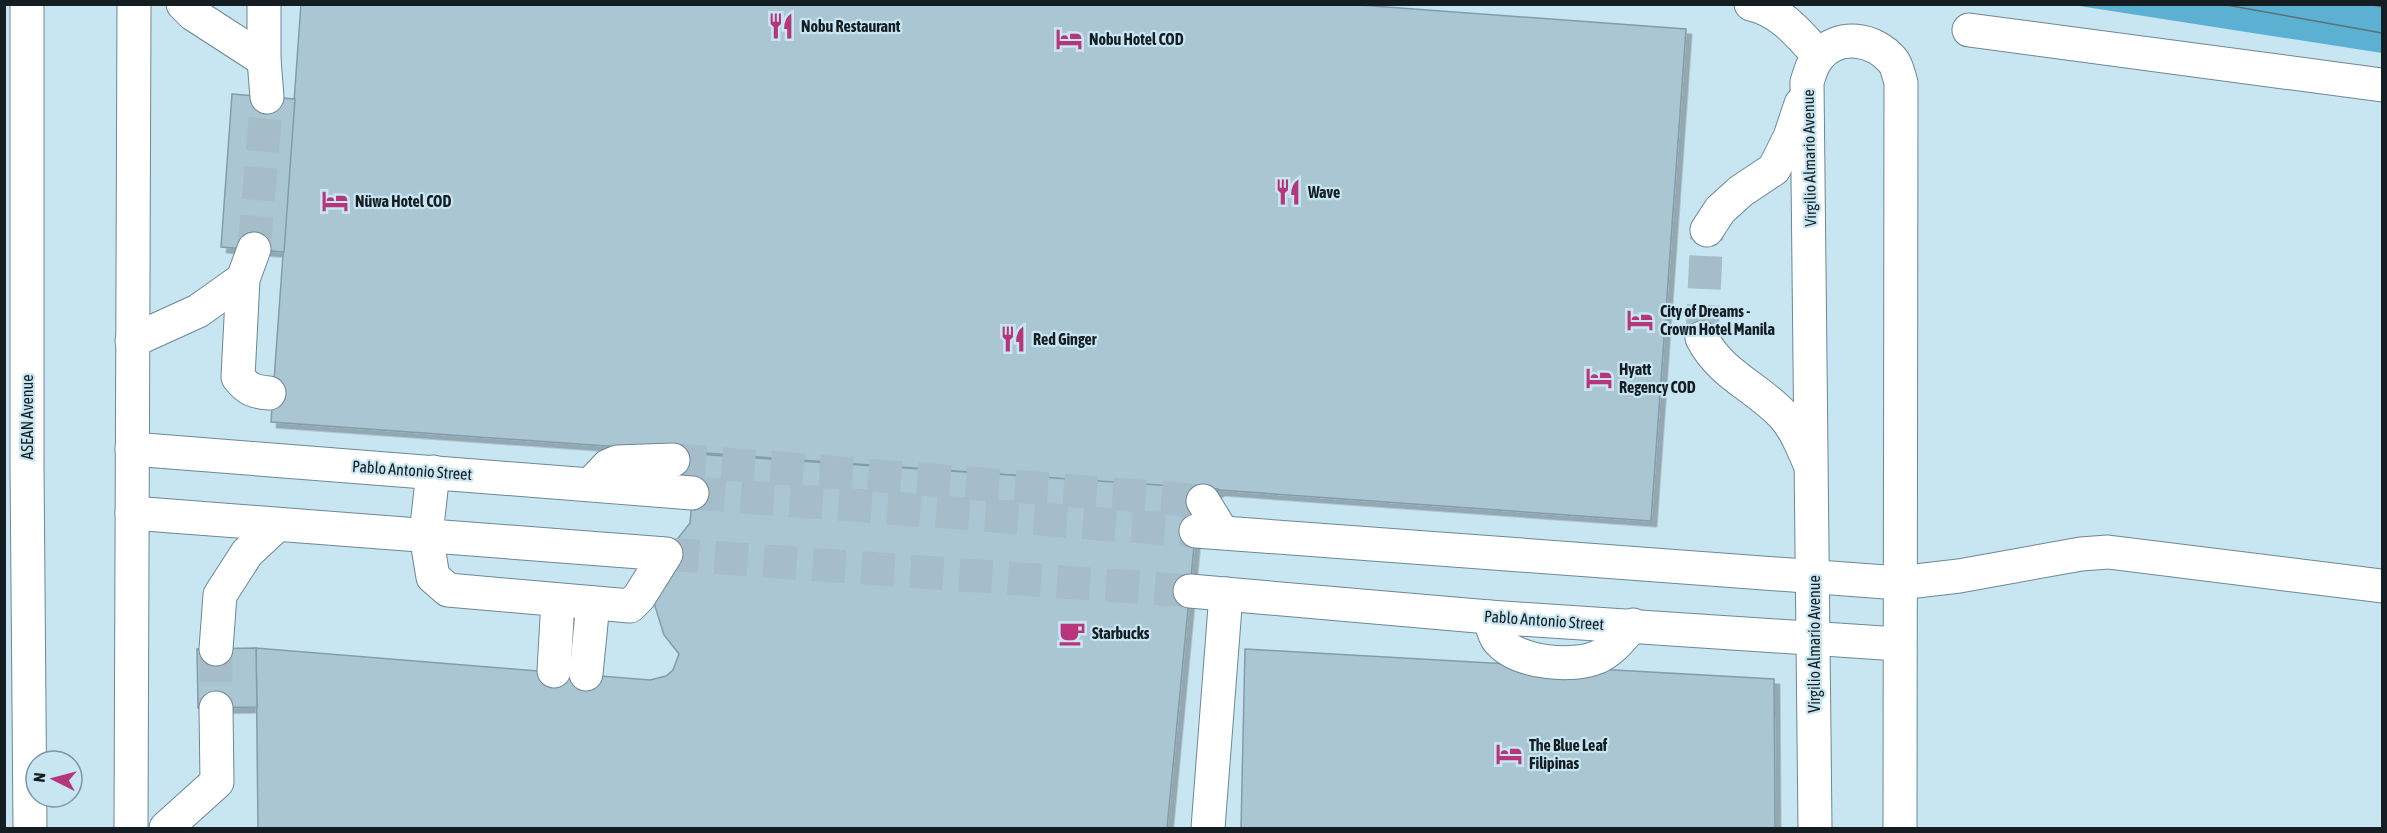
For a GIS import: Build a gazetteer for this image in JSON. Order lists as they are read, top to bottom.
{
  "streets": {
    "street": ["Virgilio Almario Avenue", "ASEAN Avenue", "Pablo Antonio Street"]
  },
  "crossings": [
    ["Virgilio Almario Avenue", "Pablo Antonio Street"]
  ],
  "places": {
    "restaurant": ["Nobu Restaurant", "Wave", "Red Ginger"],
    "hotel": [
      "Nobu Hotel COD",
      "Nüwa Hotel COD",
      "City of Dreams - Crown Hotel Manila",
      "Hyatt Regency COD",
      "The Blue Leaf Filipinas"
    ],
    "cafe": ["Starbucks"]
  },
  "north": "left"
}
